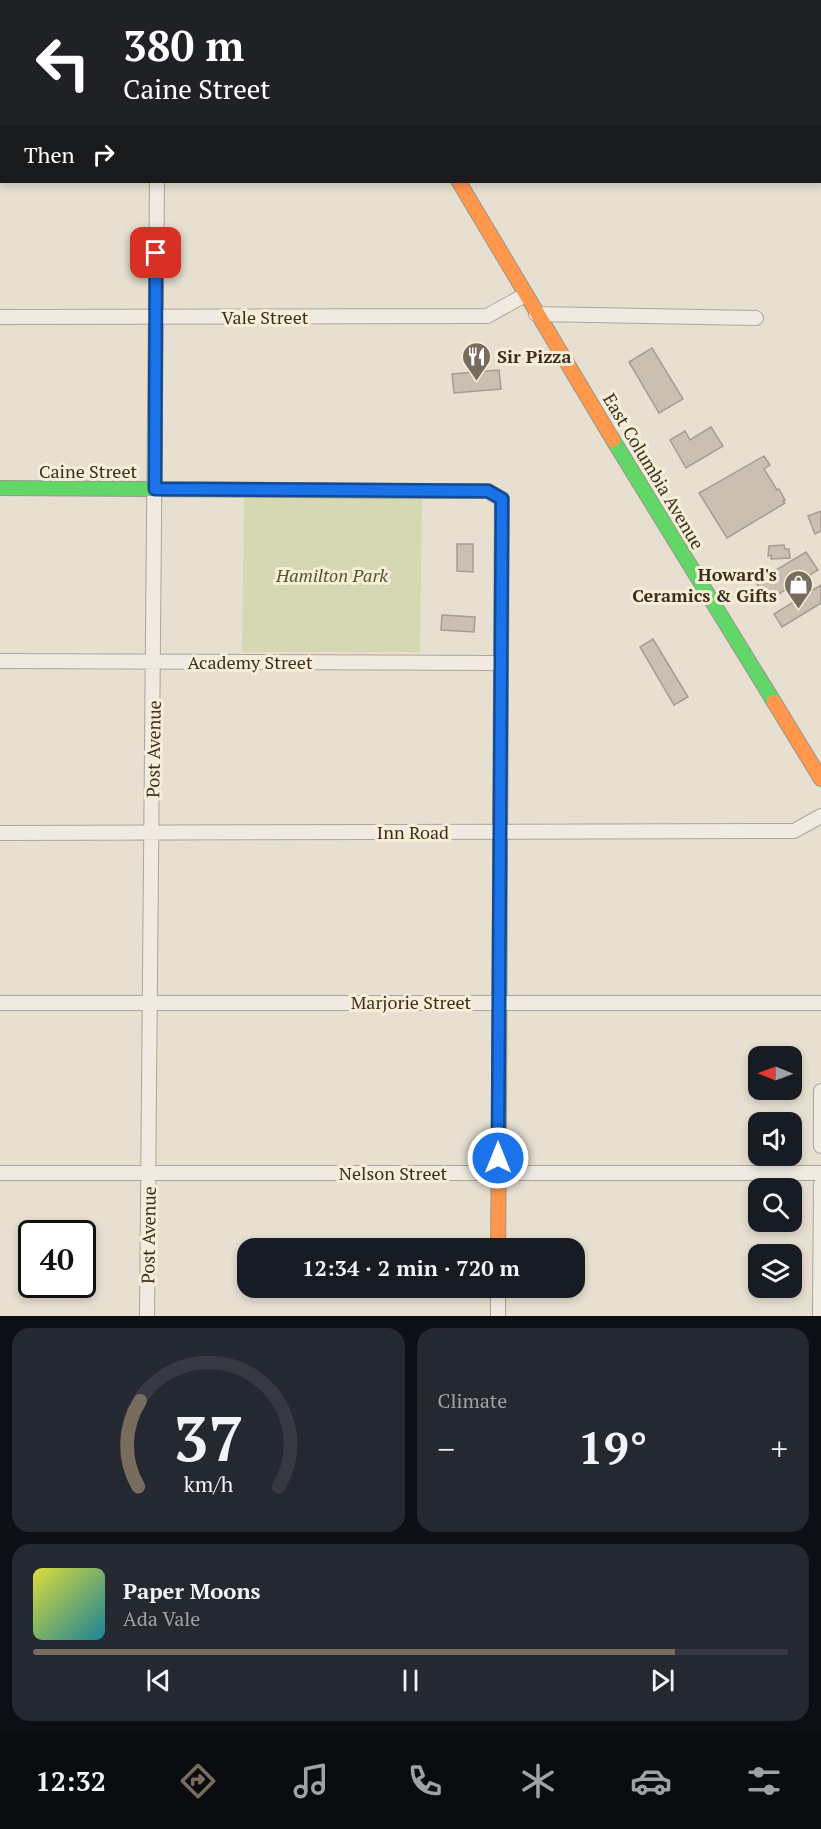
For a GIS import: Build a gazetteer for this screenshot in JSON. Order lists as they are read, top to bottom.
{
  "streets": {
    "street": [
      "Vale Street",
      "Caine Street",
      "East Columbia Avenue",
      "Academy Street",
      "Post Avenue",
      "Inn Road",
      "Marjorie Street",
      "Nelson Street"
    ]
  },
  "crossings": [
    ["Vale Street", "East Columbia Avenue"],
    ["Vale Street", "Post Avenue"],
    ["Caine Street", "Academy Street"],
    ["Caine Street", "Post Avenue"],
    ["Academy Street", "Post Avenue"],
    ["Post Avenue", "Inn Road"],
    ["Post Avenue", "Marjorie Street"],
    ["Post Avenue", "Nelson Street"]
  ],
  "parks": ["Hamilton Park"],
  "places": {
    "restaurant": ["Sir Pizza"],
    "shop": ["Howard's Ceramics & Gifts"]
  },
  "north": "left",
  "page": {
    "turn": ["380 m", "Caine Street"],
    "then": "Then",
    "limit": "40",
    "trip": "12:34 · 2 min · 720 m",
    "tile": "Climate",
    "heat": ["−", "19°", "+"],
    "song": ["Paper Moons", "Ada Vale"],
    "tabs": "12:32",
    "gauge": ["37", "km/h"]
  }
}
